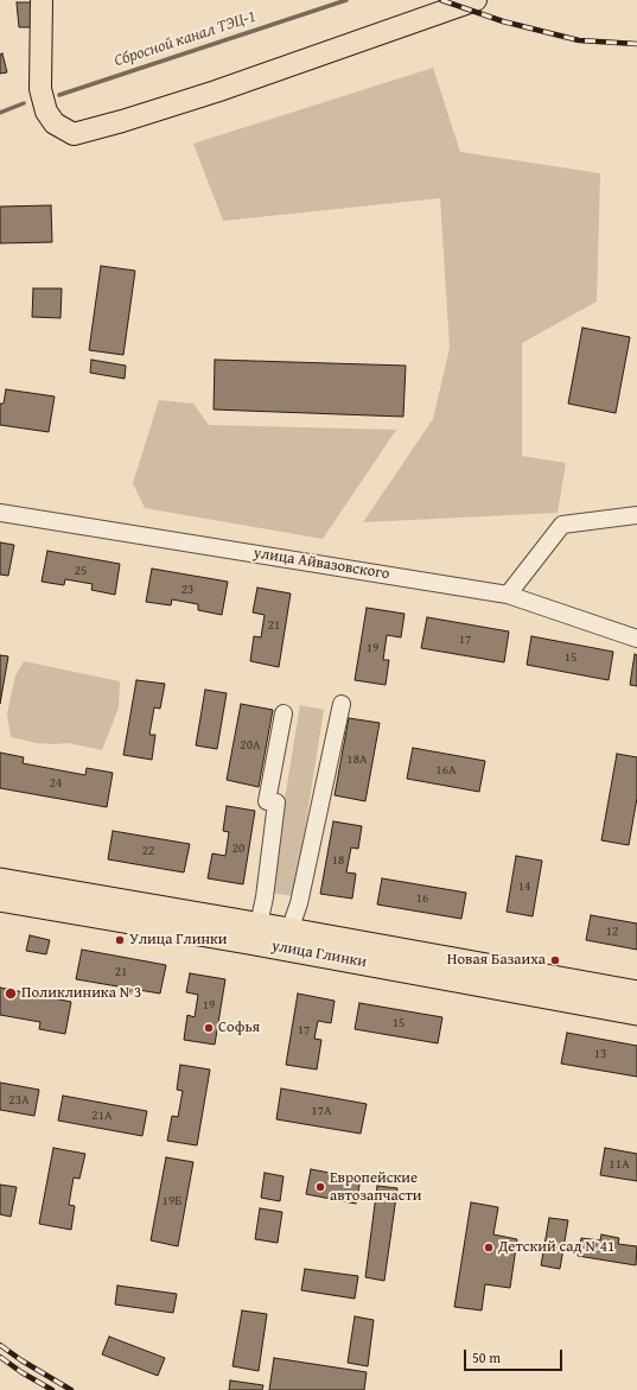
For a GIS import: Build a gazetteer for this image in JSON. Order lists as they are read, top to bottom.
{
  "streets": {
    "highway": ["улица Глинки"],
    "street": ["улица Айвазовского"]
  },
  "water": ["Сбросной канал ТЭЦ-1"],
  "places": [
    "Улица Глинки",
    "Новая Базаиха",
    "Поликлиника №3",
    "Софья",
    "Европейские автозапчасти",
    "Детский сад №41"
  ],
  "house_numbers": [
    "25",
    "23",
    "21",
    "17",
    "19",
    "15",
    "20А",
    "18А",
    "16А",
    "24",
    "20",
    "22",
    "18",
    "14",
    "16",
    "12",
    "21",
    "19",
    "15",
    "17",
    "13",
    "23А",
    "17А",
    "21А",
    "11А",
    "19Б"
  ],
  "scale_bar": "50 m"
}
